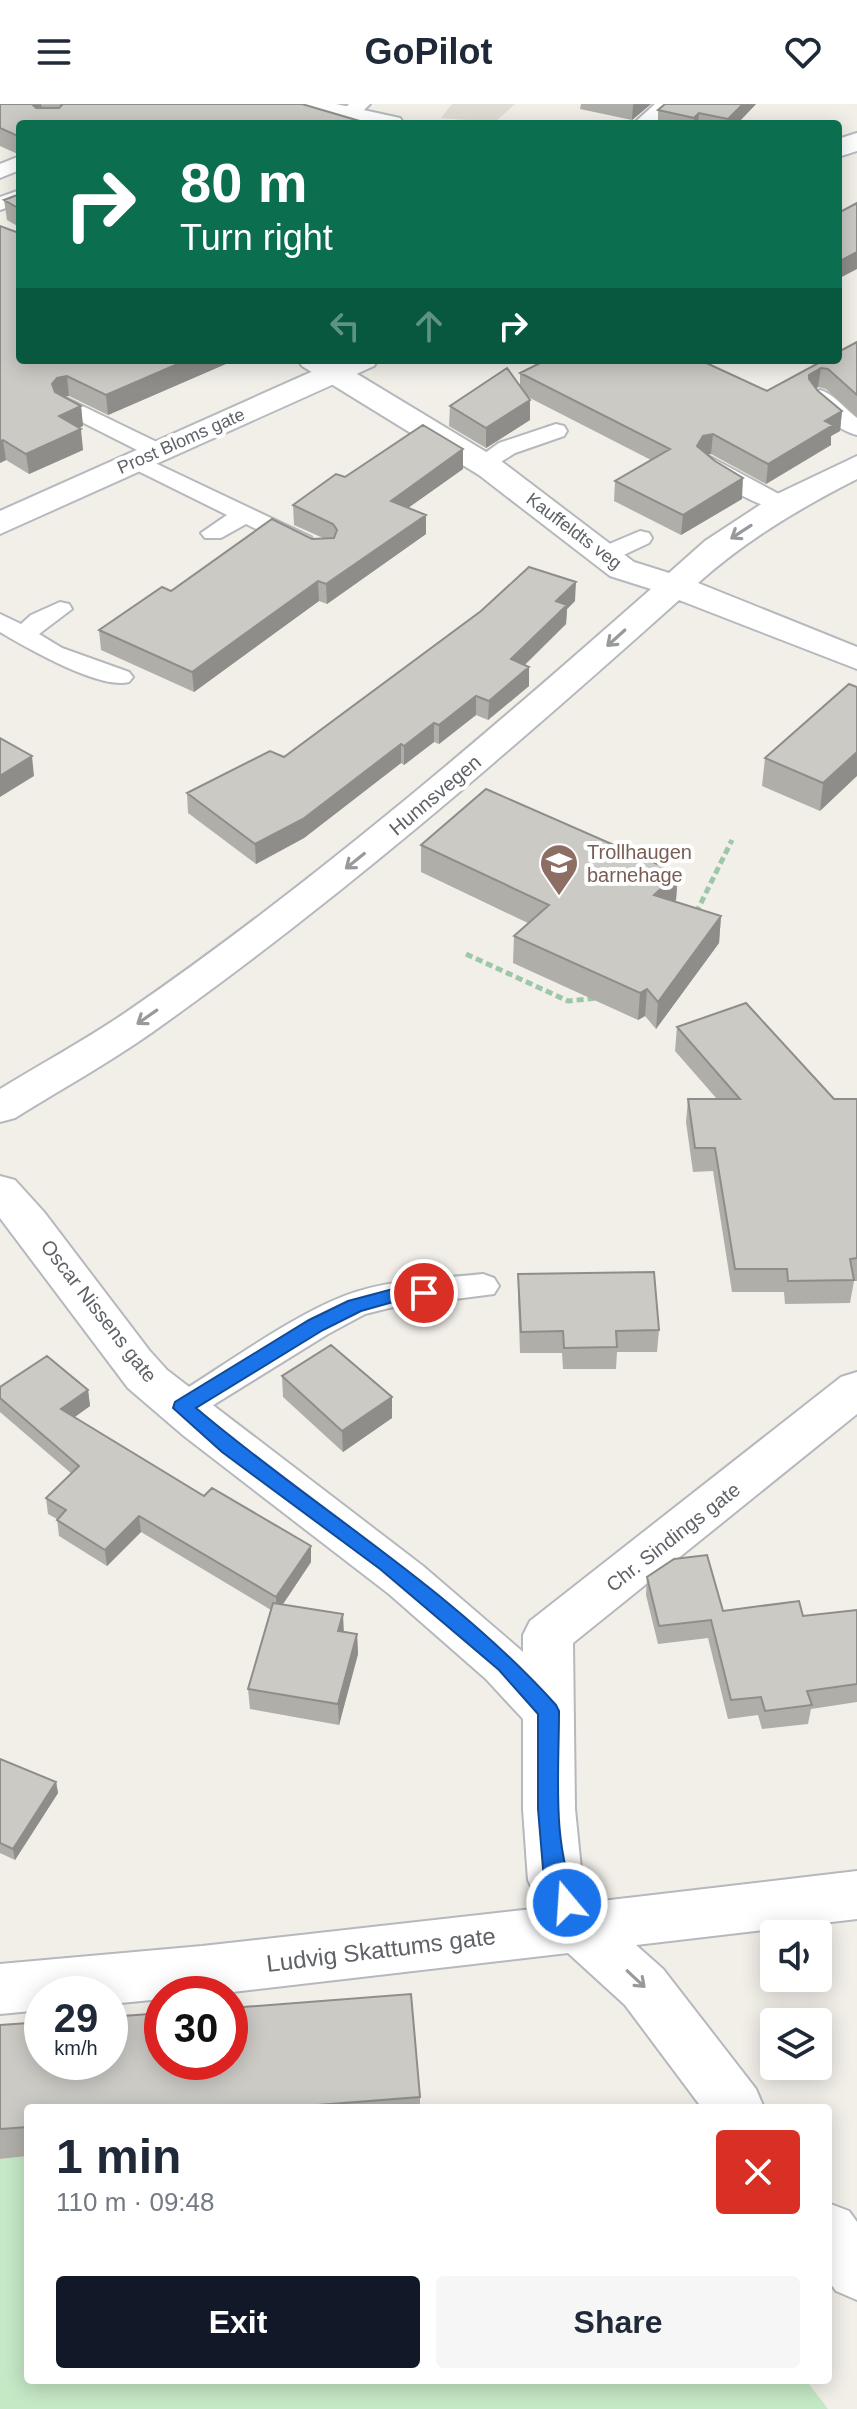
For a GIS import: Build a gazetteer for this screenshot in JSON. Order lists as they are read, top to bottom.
{
  "streets": {
    "street": [
      "Prost Bloms gate",
      "Kauffeldts veg",
      "Hunnsvegen",
      "Oscar Nissens gate",
      "Chr. Sindings gate",
      "Ludvig Skattums gate"
    ]
  },
  "crossings": [
    ["Prost Bloms gate", "Kauffeldts veg"],
    ["Kauffeldts veg", "Hunnsvegen"],
    ["Oscar Nissens gate", "Chr. Sindings gate"]
  ],
  "one_way": ["Hunnsvegen"],
  "places": {
    "school or university": ["Trollhaugen barnehage"]
  },
  "page": {
    "header": "GoPilot",
    "turn": ["80 m", "Turn right"],
    "speed": "29 km/h",
    "limit": "30",
    "heading": ["1 min", "110 m · 09:48"],
    "buttons": ["Exit", "Share"]
  }
}
